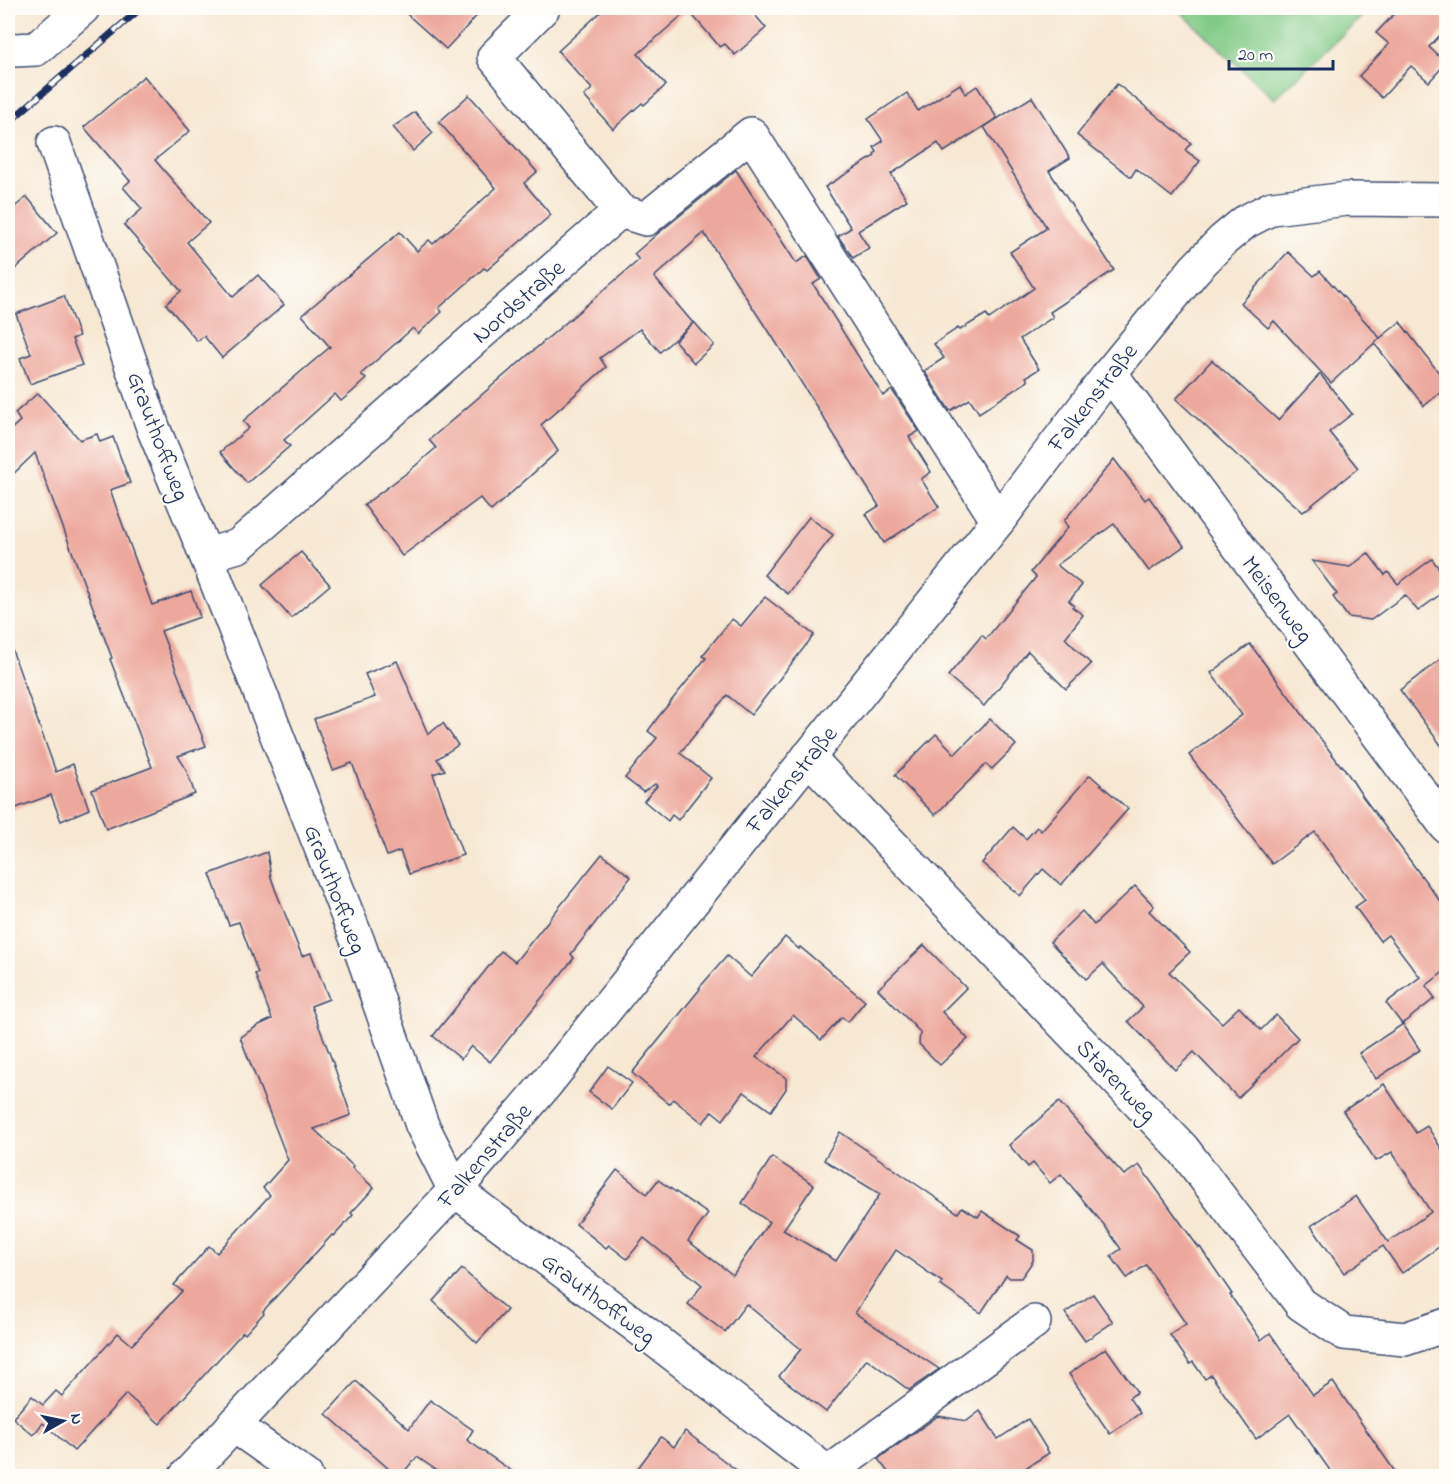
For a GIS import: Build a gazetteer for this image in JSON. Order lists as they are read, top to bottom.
{
  "streets": {
    "street": [
      "Nordstraße",
      "Falkenstraße",
      "Grauthoffweg",
      "Meisenweg",
      "Starenweg"
    ]
  },
  "crossings": [
    ["Nordstraße", "Grauthoffweg"],
    ["Falkenstraße", "Grauthoffweg"],
    ["Falkenstraße", "Meisenweg"],
    ["Falkenstraße", "Starenweg"]
  ],
  "scale_bar": "20 m",
  "north": "right"
}
